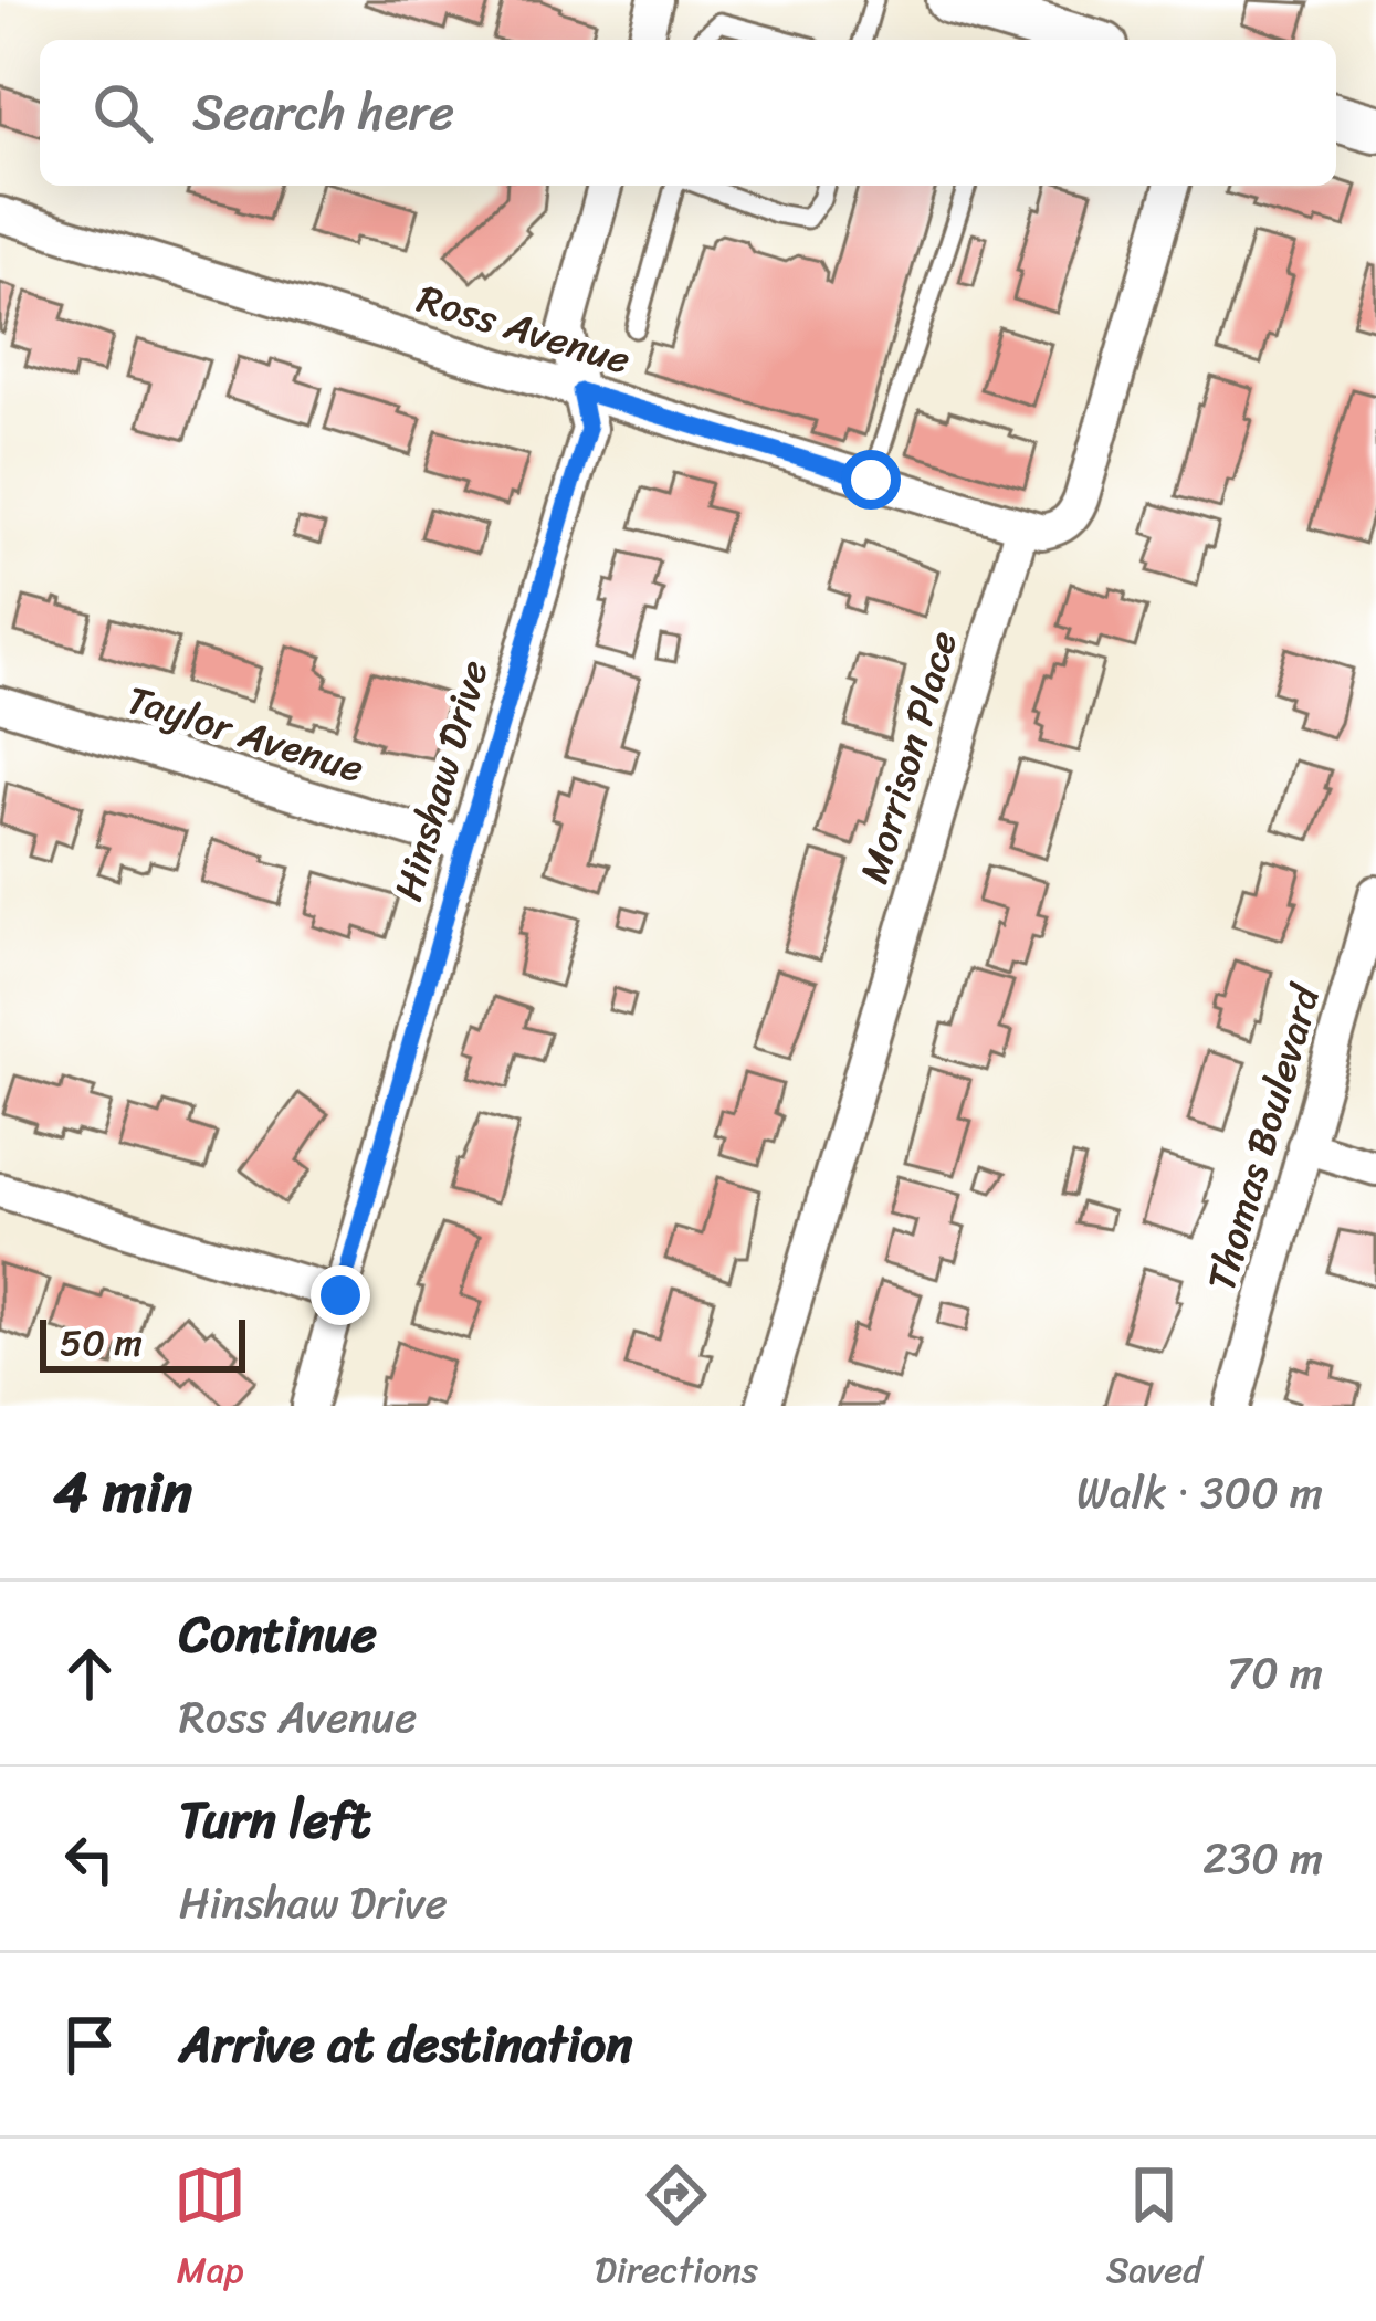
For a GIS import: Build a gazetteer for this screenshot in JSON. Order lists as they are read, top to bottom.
{
  "streets": {
    "street": [
      "Ross Avenue",
      "Taylor Avenue",
      "Morrison Place",
      "Hinshaw Drive",
      "Thomas Boulevard"
    ]
  },
  "crossings": [
    ["Ross Avenue", "Morrison Place"],
    ["Ross Avenue", "Hinshaw Drive"],
    ["Taylor Avenue", "Hinshaw Drive"]
  ],
  "scale_bar": "50 m",
  "page": {
    "search": "Search here",
    "scale": "50 m",
    "heading": ["4 min", "Walk · 300 m"],
    "list": [
      ["Continue", "Ross Avenue", "70 m"],
      ["Turn left", "Hinshaw Drive", "230 m"],
      "Arrive at destination"
    ],
    "nav": ["Map", "Directions", "Saved"]
  }
}
